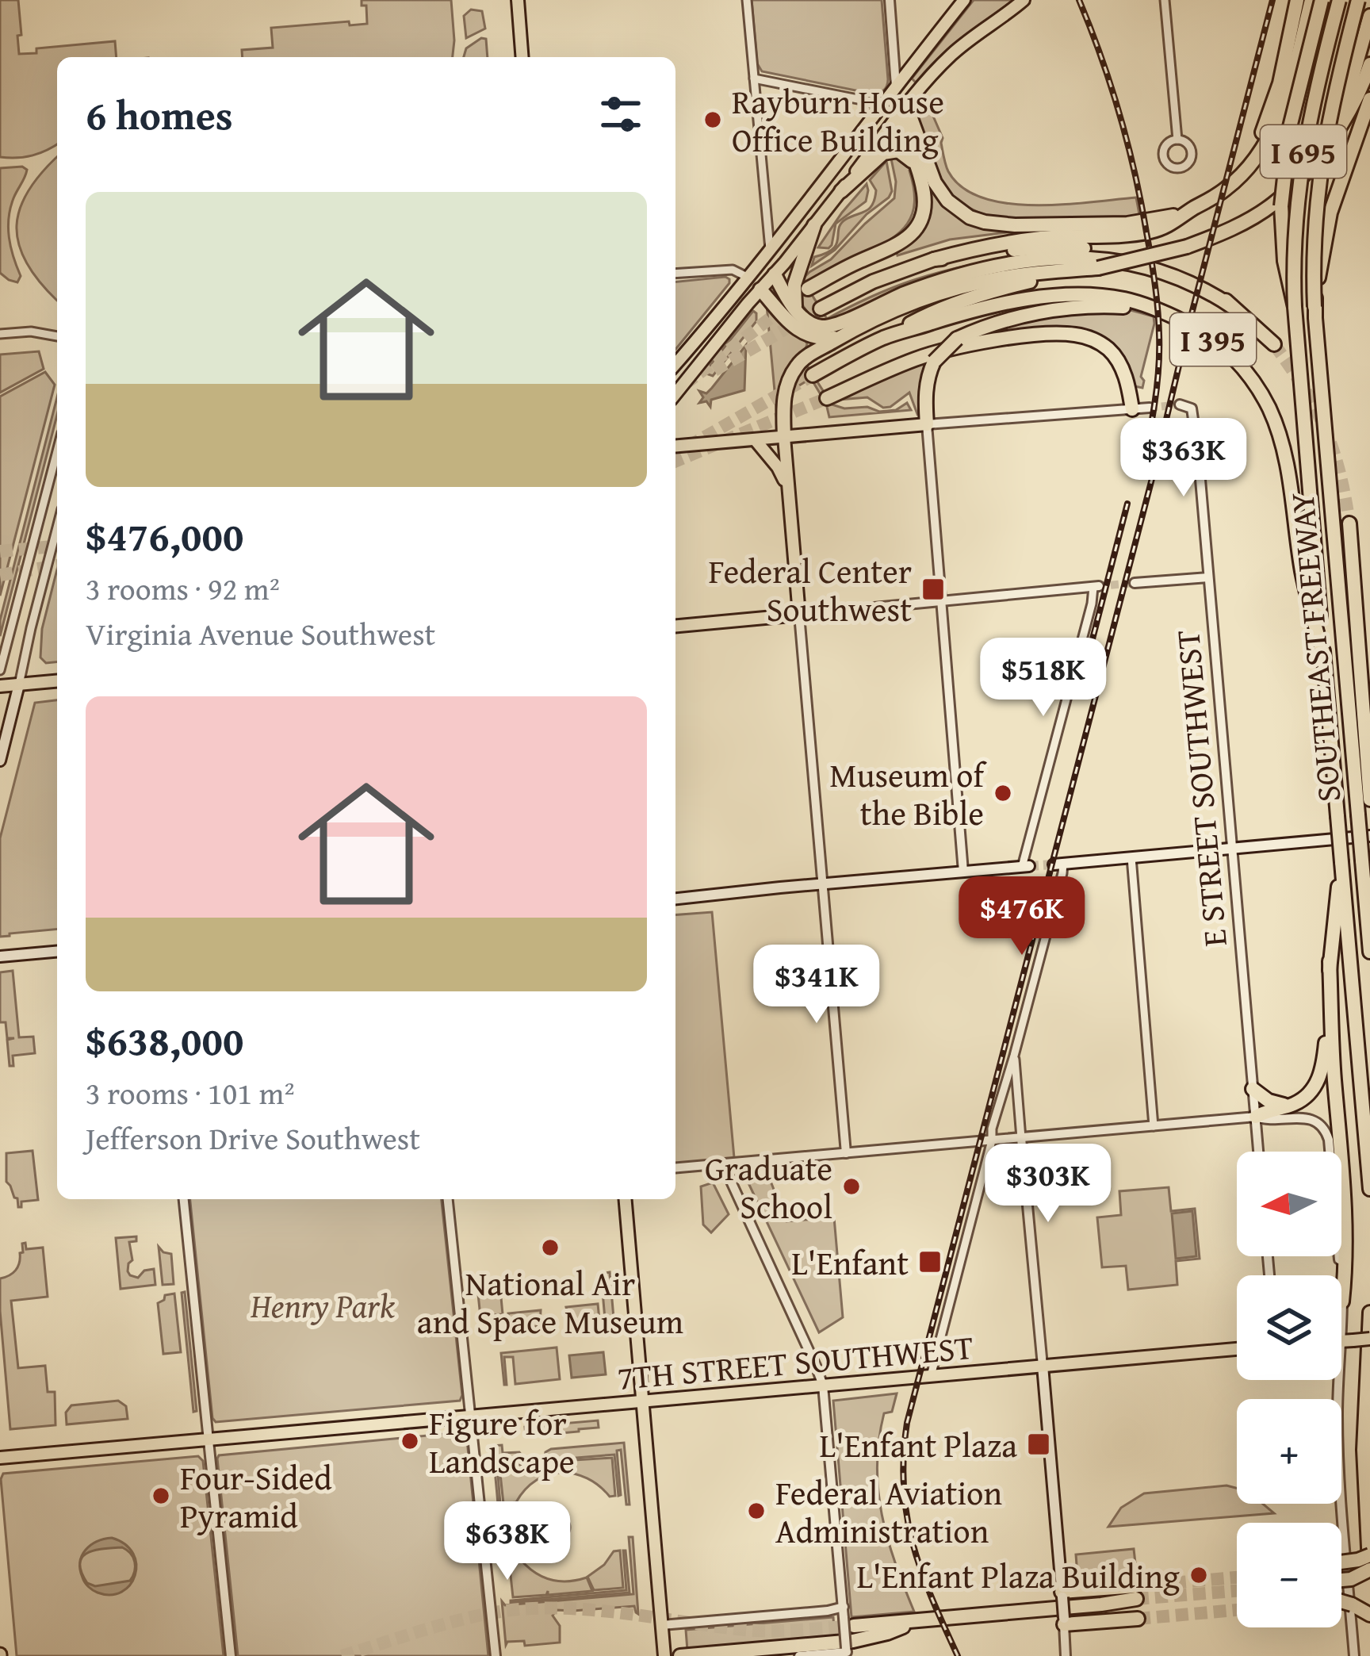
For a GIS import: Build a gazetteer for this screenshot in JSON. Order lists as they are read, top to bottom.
{
  "streets": {
    "highway": ["I 695", "I 395", "SOUTHEAST FREEWAY"],
    "main road": ["7TH STREET SOUTHWEST"],
    "street": ["E STREET SOUTHWEST"]
  },
  "crossings": [
    ["I 395", "SOUTHEAST FREEWAY"]
  ],
  "parks": ["Henry Park"],
  "places": {
    "other": [
      "Rayburn House Office Building",
      "Museum of the Bible",
      "Graduate School",
      "National Air and Space Museum",
      "Figure for Landscape",
      "Four-Sided Pyramid",
      "Federal Aviation Administration",
      "L'Enfant Plaza Building"
    ],
    "transit": ["Federal Center Southwest", "L'Enfant", "L'Enfant Plaza"]
  },
  "north": "left",
  "page": {
    "heading": "6 homes",
    "list": [
      {
        "name": "$476,000",
        "note": "3 rooms · 92 m² · Virginia Avenue Southwest"
      },
      {
        "name": "$638,000",
        "note": "3 rooms · 101 m² · Jefferson Drive Southwest"
      }
    ],
    "price": [
      "$363K",
      "$518K",
      "$476K",
      "$341K",
      "$303K",
      "$638K"
    ],
    "map_buttons": ["+", "−"]
  }
}
